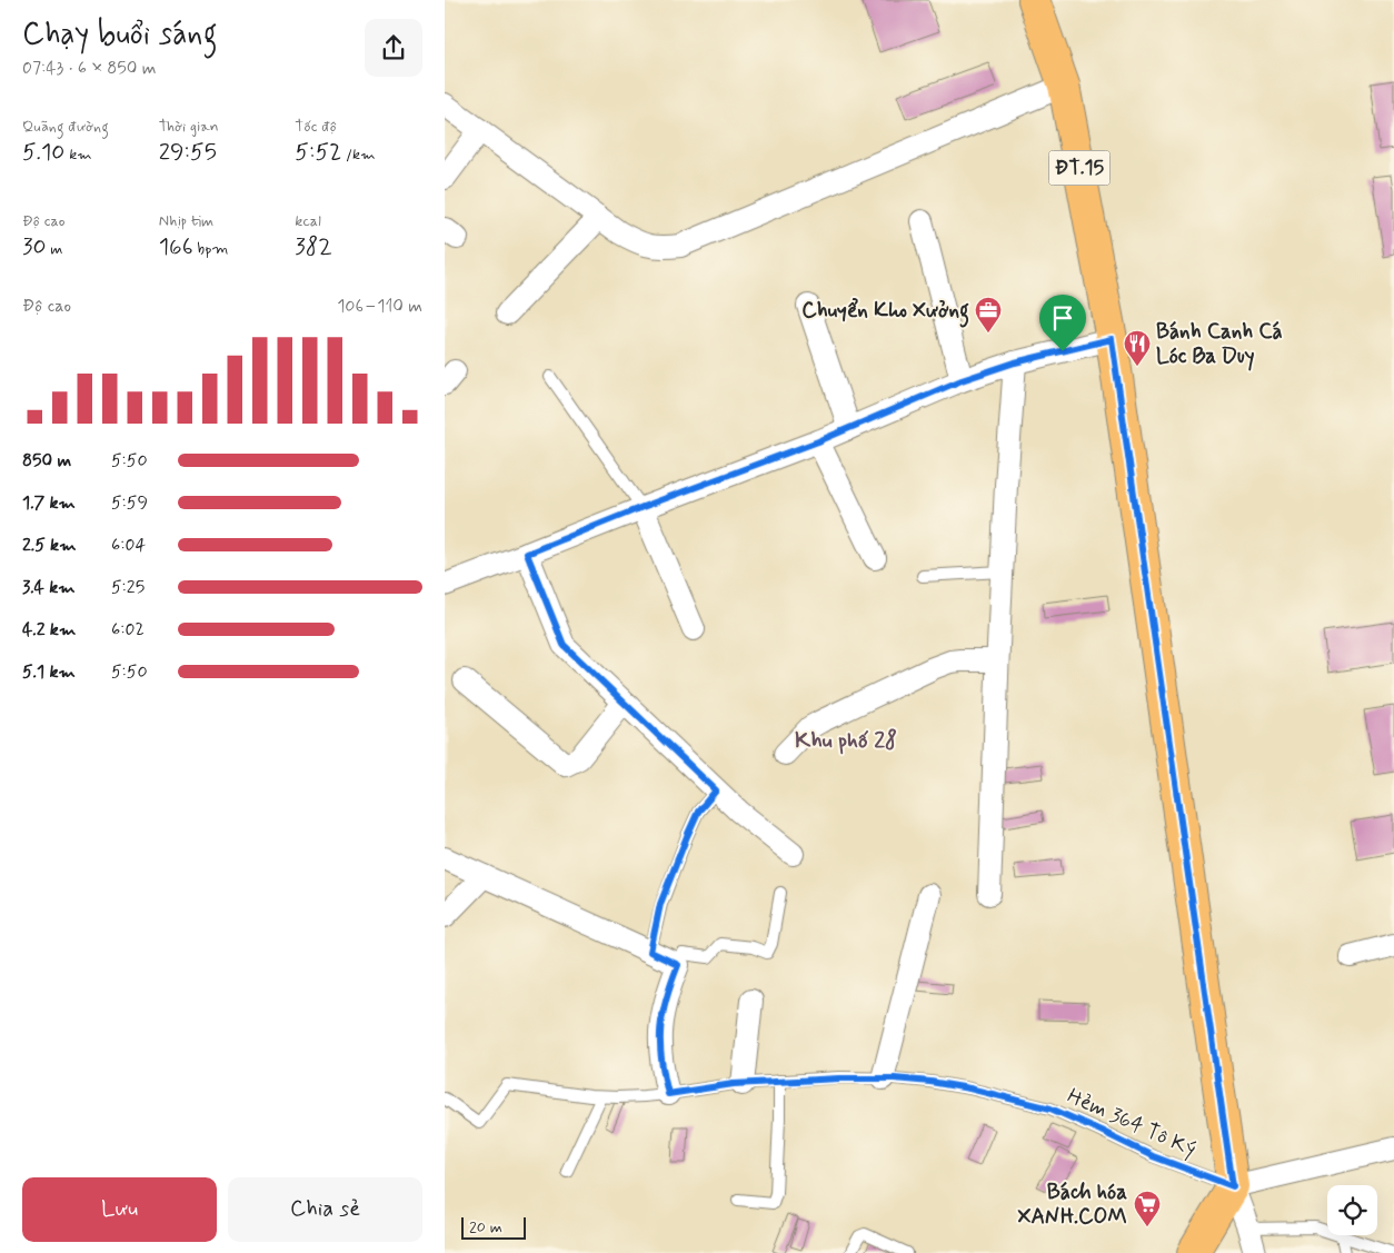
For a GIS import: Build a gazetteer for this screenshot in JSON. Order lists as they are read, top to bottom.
{
  "streets": {
    "main road": ["ĐT.15"],
    "lane": ["Hẻm 364 Tô Ký"]
  },
  "crossings": [
    ["ĐT.15", "Hẻm 364 Tô Ký"]
  ],
  "districts": ["Khu phố 28"],
  "places": {
    "office": ["Chuyển Kho Xưởng"],
    "restaurant": ["Bánh Canh Cá Lóc Ba Duy"],
    "supermarket": ["Bách hóa XANH.COM"]
  },
  "scale_bar": "20 m",
  "page": {
    "heading": ["Chạy buổi sáng", "07:43 · 6 × 850 m"],
    "stats": [
      ["Quãng đường", "5.10 km"],
      ["Thời gian", "29:55"],
      ["Tốc độ", "5:52 /km"],
      ["Độ cao", "30 m"],
      ["Nhịp tim", "166 bpm"],
      ["kcal", "382"]
    ],
    "chart": ["Độ cao", "106–110 m"],
    "list": [
      {
        "name": "850 m",
        "note": "5:50"
      },
      {
        "name": "1.7 km",
        "note": "5:59"
      },
      {
        "name": "2.5 km",
        "note": "6:04"
      },
      {
        "name": "3.4 km",
        "note": "5:25"
      },
      {
        "name": "4.2 km",
        "note": "6:02"
      },
      {
        "name": "5.1 km",
        "note": "5:50"
      }
    ],
    "buttons": ["Lưu", "Chia sẻ"],
    "scale": "20 m"
  }
}
